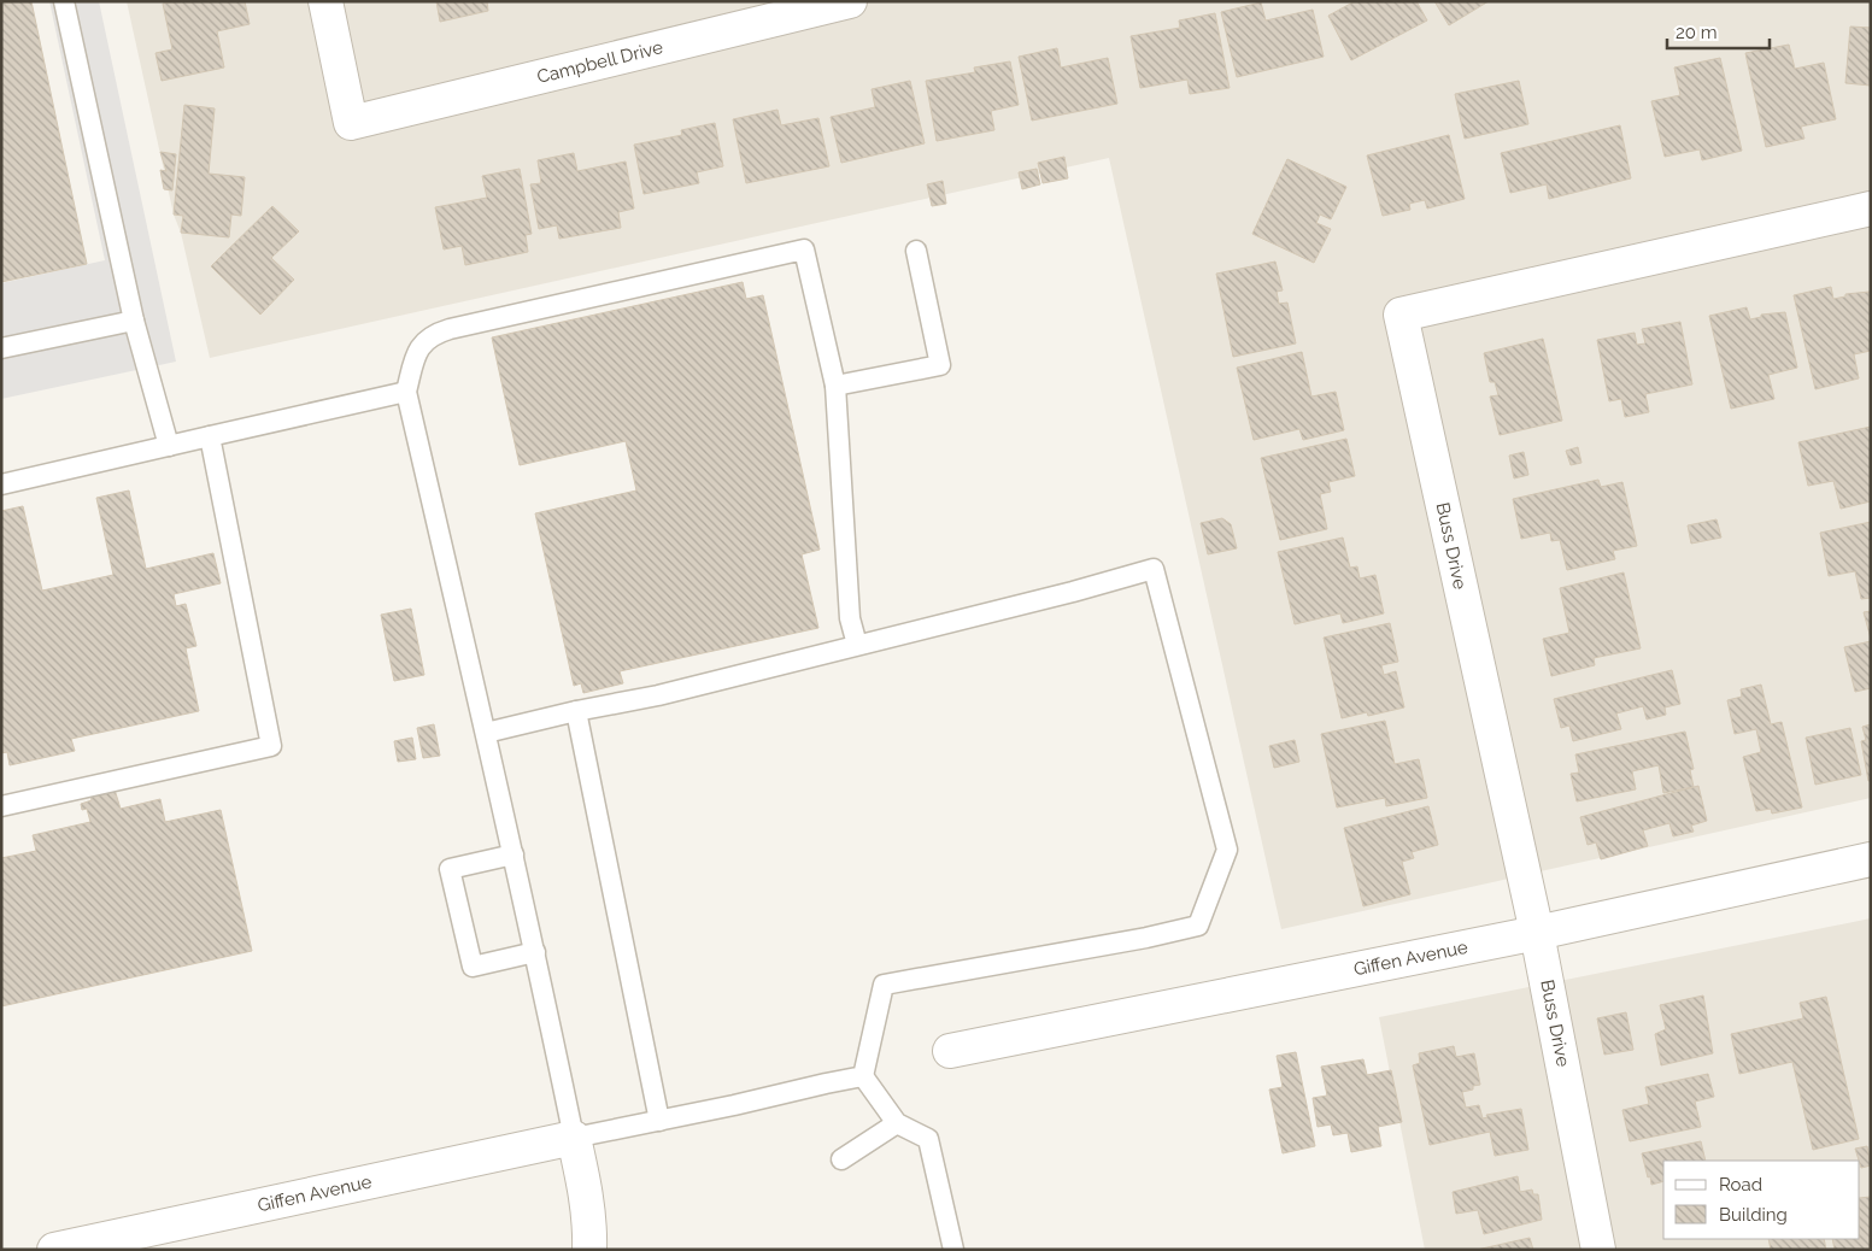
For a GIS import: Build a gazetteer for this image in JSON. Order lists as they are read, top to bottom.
{
  "streets": {
    "street": ["Campbell Drive", "Buss Drive", "Giffen Avenue"]
  },
  "crossings": [
    ["Buss Drive", "Giffen Avenue"]
  ],
  "legend": ["Road", "Building"],
  "scale_bar": "20 m"
}
